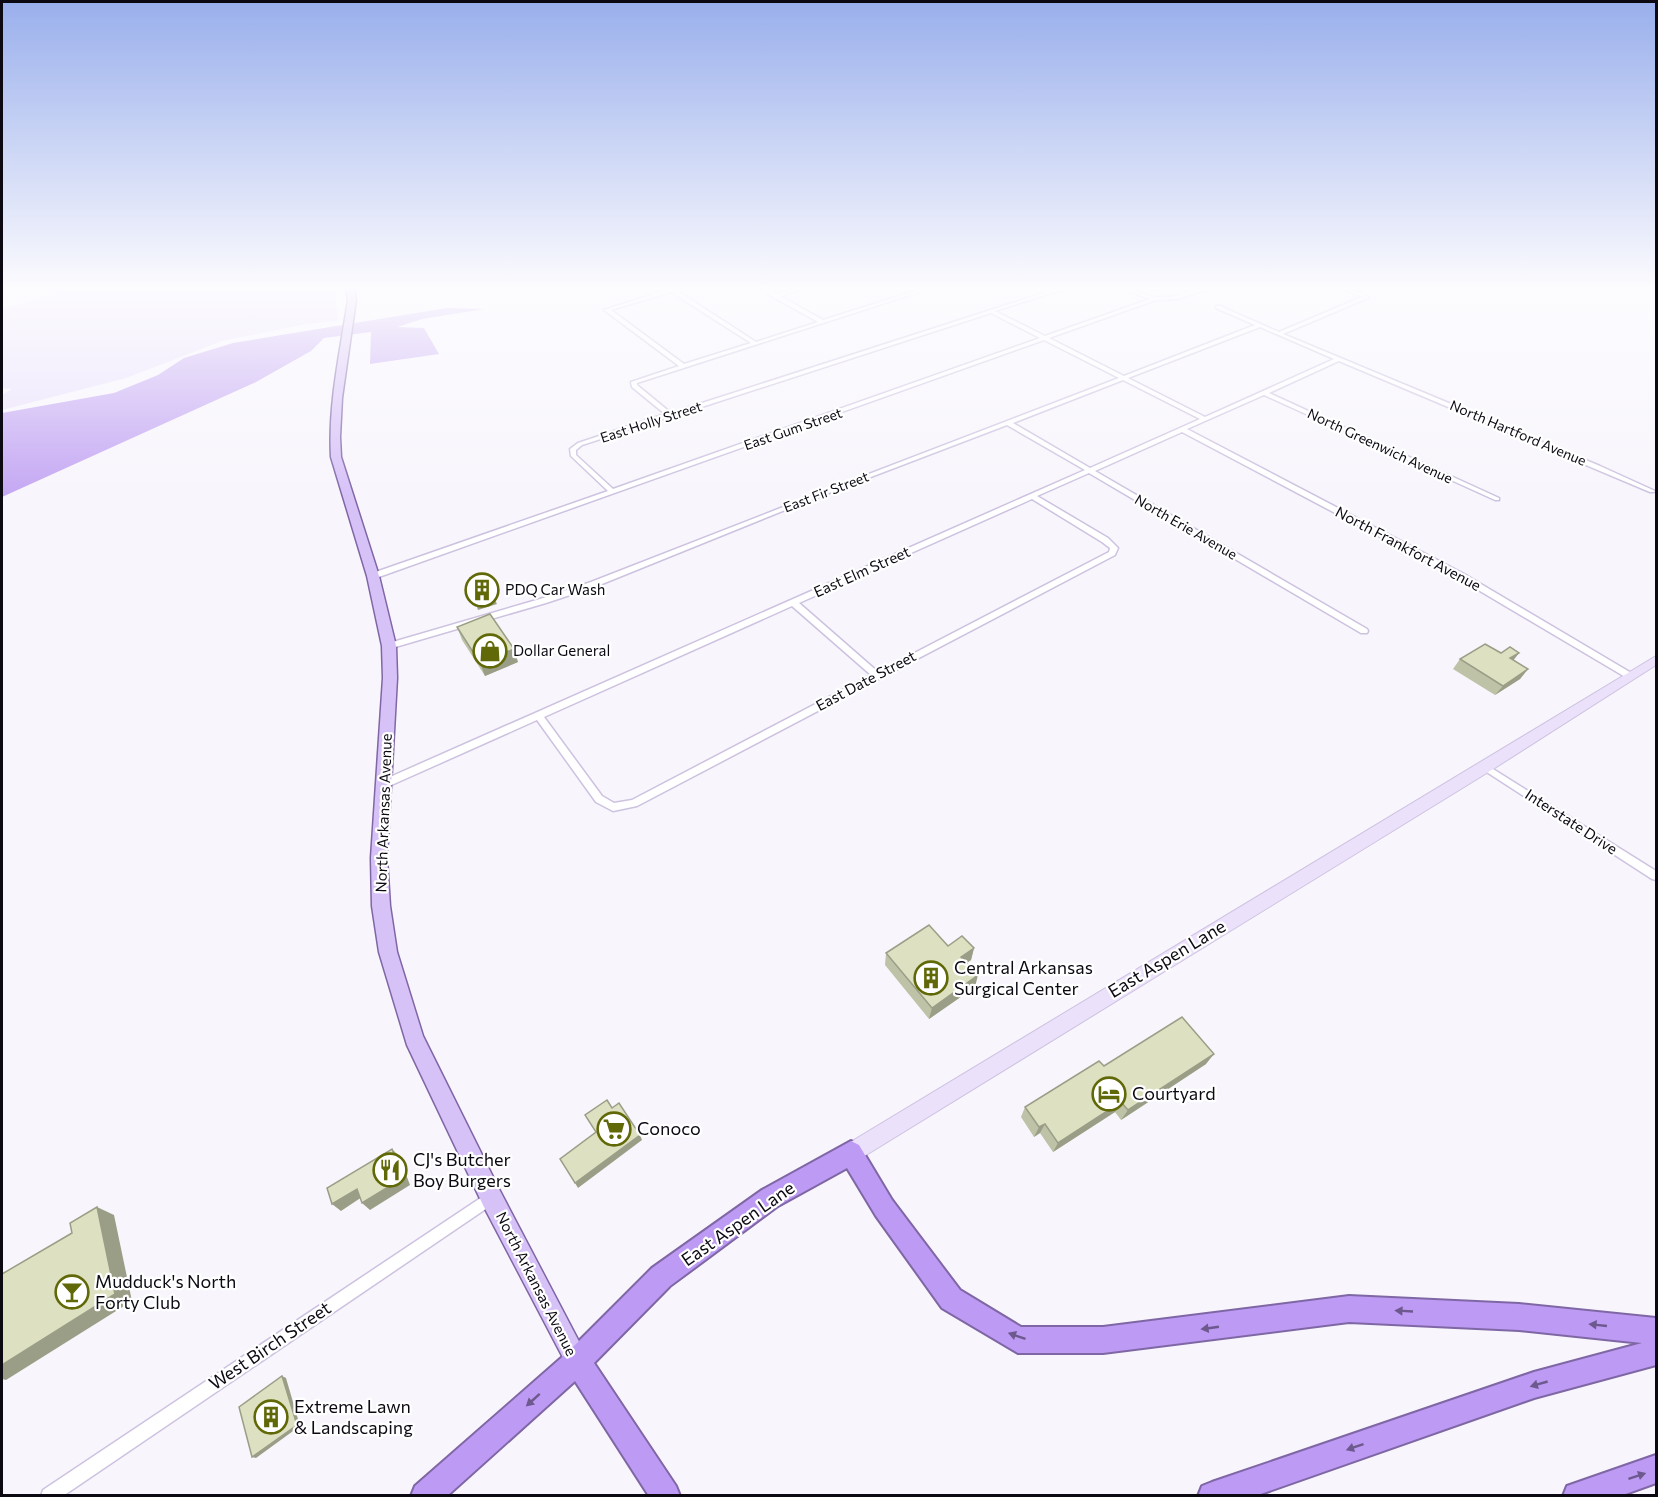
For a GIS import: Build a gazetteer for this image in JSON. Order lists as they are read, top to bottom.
{
  "streets": {
    "highway": ["North Arkansas Avenue", "East Aspen Lane"],
    "street": [
      "East Holly Street",
      "East Gum Street",
      "North Hartford Avenue",
      "North Greenwich Avenue",
      "East Fir Street",
      "North Erie Avenue",
      "North Frankfort Avenue",
      "East Elm Street",
      "East Date Street",
      "Interstate Drive",
      "West Birch Street"
    ]
  },
  "crossings": [
    ["East Holly Street", "East Gum Street"],
    ["East Gum Street", "North Arkansas Avenue"],
    ["North Hartford Avenue", "East Elm Street"],
    ["North Greenwich Avenue", "East Elm Street"],
    ["East Fir Street", "North Erie Avenue"],
    ["East Fir Street", "North Arkansas Avenue"],
    ["North Erie Avenue", "East Elm Street"],
    ["North Frankfort Avenue", "East Elm Street"],
    ["North Frankfort Avenue", "East Aspen Lane"],
    ["East Elm Street", "East Date Street"],
    ["East Elm Street", "North Arkansas Avenue"],
    ["North Arkansas Avenue", "East Aspen Lane"],
    ["North Arkansas Avenue", "West Birch Street"],
    ["Interstate Drive", "East Aspen Lane"]
  ],
  "places": {
    "building": ["PDQ Car Wash", "Central Arkansas Surgical Center", "Extreme Lawn & Landscaping"],
    "shop": ["Dollar General"],
    "hotel": ["Courtyard"],
    "supermarket": ["Conoco"],
    "restaurant": ["CJ's Butcher Boy Burgers"],
    "bar": ["Mudduck's North Forty Club"]
  }
}
